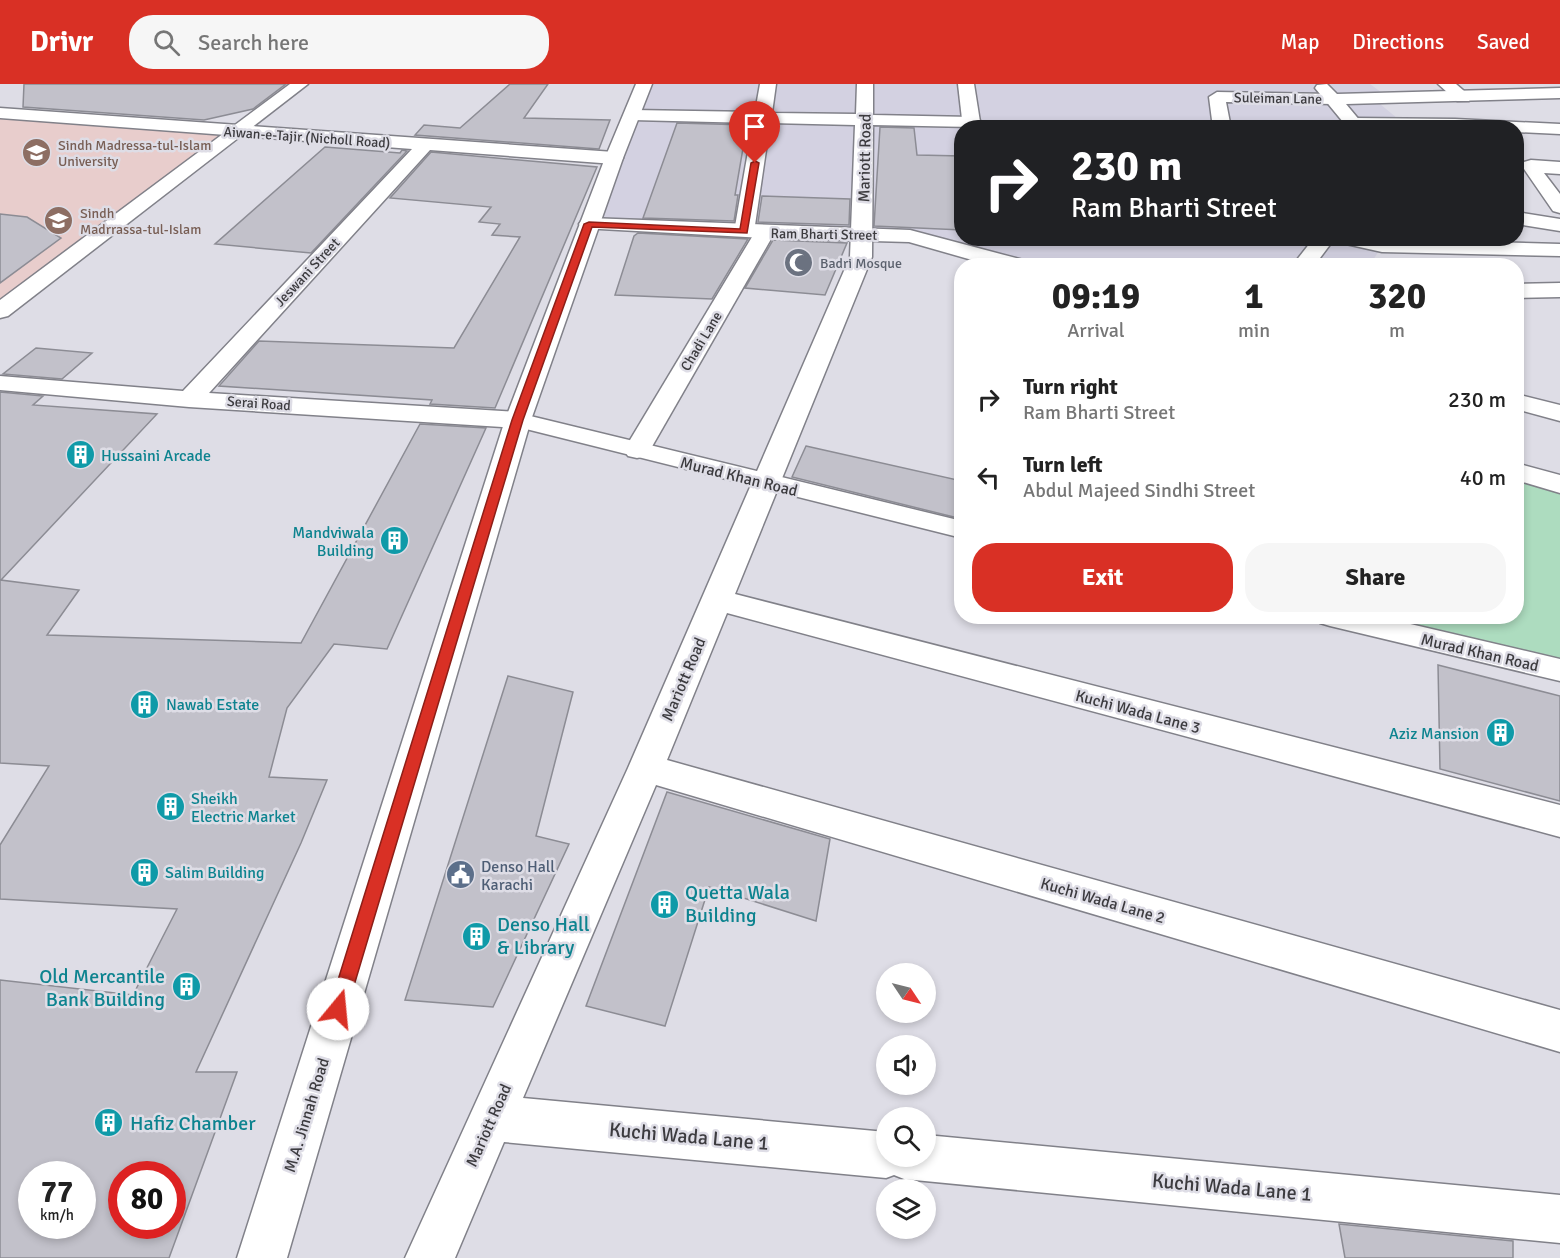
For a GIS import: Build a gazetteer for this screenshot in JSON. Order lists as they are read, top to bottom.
{
  "streets": {
    "main road": [
      "Suleiman Lane",
      "Aiwan-e-Tajir (Nicholl Road)",
      "Mariott Road",
      "Ram Bharti Street",
      "Jeswani Street",
      "Chadi Lane",
      "Serai Road",
      "Kuchi Wada Lane 3",
      "Kuchi Wada Lane 2",
      "M.A. Jinnah Road",
      "Kuchi Wada Lane 1"
    ],
    "street": ["Murad Khan Road"]
  },
  "crossings": [
    ["Aiwan-e-Tajir (Nicholl Road)", "Jeswani Street"],
    ["Aiwan-e-Tajir (Nicholl Road)", "M.A. Jinnah Road"],
    ["Mariott Road", "Ram Bharti Street"],
    ["Mariott Road", "Murad Khan Road"],
    ["Mariott Road", "Kuchi Wada Lane 3"],
    ["Mariott Road", "Kuchi Wada Lane 2"],
    ["Mariott Road", "Kuchi Wada Lane 1"],
    ["Ram Bharti Street", "Chadi Lane"],
    ["Ram Bharti Street", "M.A. Jinnah Road"],
    ["Jeswani Street", "Serai Road"],
    ["Chadi Lane", "Murad Khan Road"],
    ["Serai Road", "Murad Khan Road"],
    ["Serai Road", "M.A. Jinnah Road"],
    ["Murad Khan Road", "M.A. Jinnah Road"]
  ],
  "places": {
    "school or university": ["Sindh Madressa-tul-Islam University", "Sindh Madrrassa-tul-Islam"],
    "mosque": ["Badri Mosque"],
    "building": [
      "Hussaini Arcade",
      "Mandviwala Building",
      "Nawab Estate",
      "Aziz Mansion",
      "Sheikh Electric Market",
      "Salim Building",
      "Quetta Wala Building",
      "Denso Hall & Library",
      "Old Mercantile Bank Building",
      "Hafiz Chamber"
    ],
    "public building": ["Denso Hall Karachi"]
  },
  "north": "bottom right",
  "page": {
    "header": "Drivr",
    "search": "Search here",
    "nav": ["Map", "Directions", "Saved"],
    "turn": ["230 m", "Ram Bharti Street"],
    "eta": [
      "09:19",
      "Arrival",
      "1",
      "min",
      "320",
      "m"
    ],
    "list": [
      {
        "name": "Turn right",
        "note": "Ram Bharti Street",
        "value": "230 m"
      },
      {
        "name": "Turn left",
        "note": "Abdul Majeed Sindhi Street",
        "value": "40 m"
      }
    ],
    "buttons": ["Exit", "Share"],
    "speed": "77 km/h",
    "limit": "80"
  }
}
